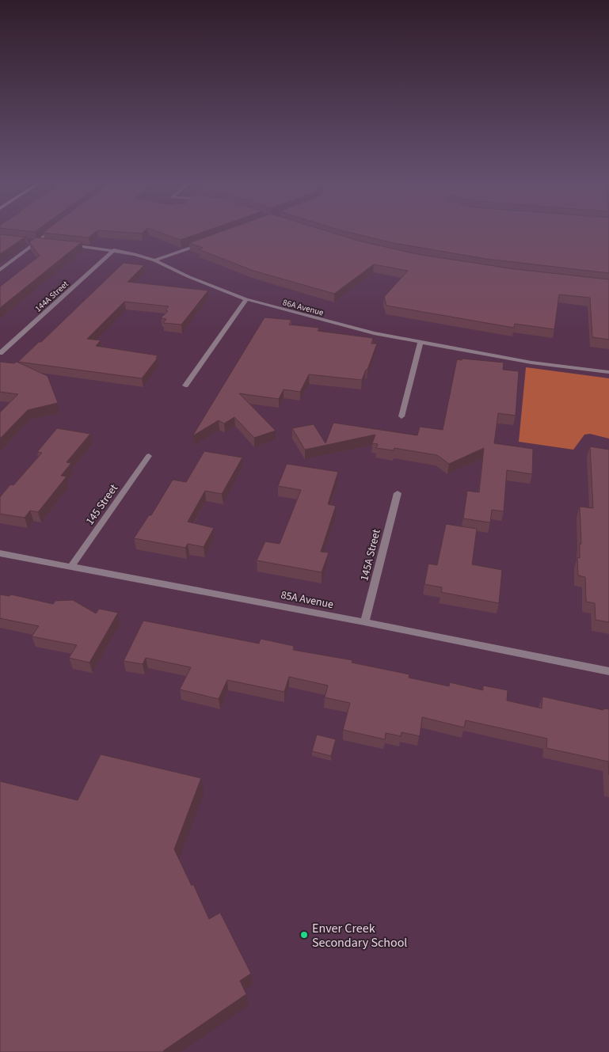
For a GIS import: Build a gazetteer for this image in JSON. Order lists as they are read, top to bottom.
{
  "streets": {
    "street": [
      "144A Street",
      "86A Avenue",
      "145 Street",
      "145A Street",
      "85A Avenue"
    ]
  },
  "crossings": [
    ["144A Street", "86A Avenue"],
    ["145 Street", "85A Avenue"],
    ["145A Street", "85A Avenue"]
  ],
  "places": ["Enver Creek Secondary School"]
}
